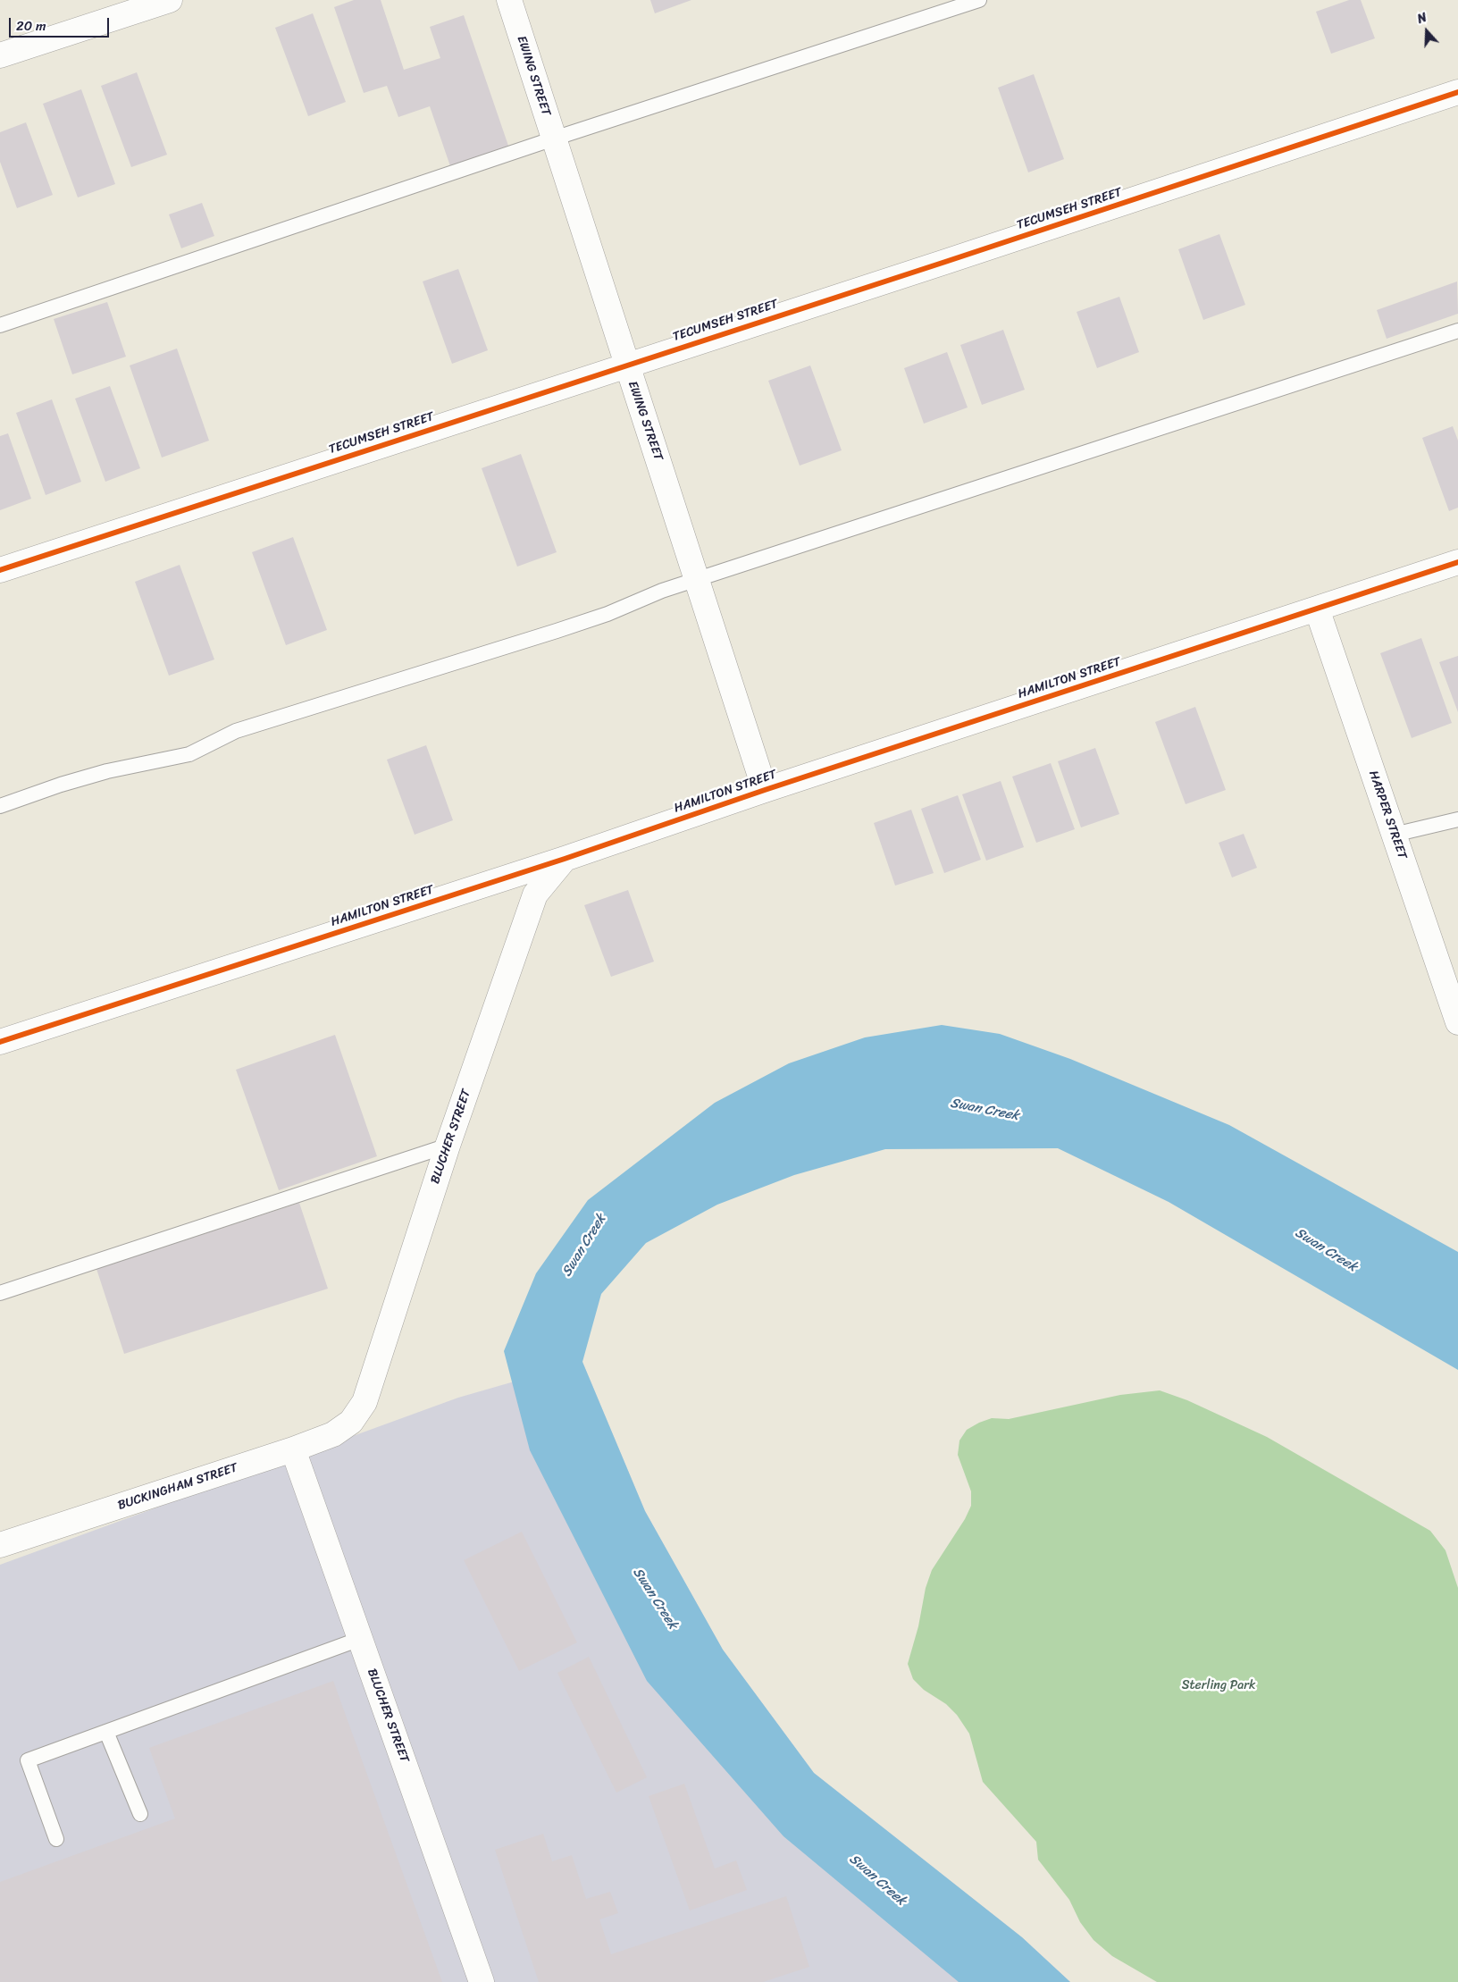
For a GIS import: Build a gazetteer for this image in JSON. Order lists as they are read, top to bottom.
{
  "streets": {
    "street": [
      "EWING STREET",
      "TECUMSEH STREET",
      "HAMILTON STREET",
      "HARPER STREET",
      "BLUCHER STREET",
      "BUCKINGHAM STREET"
    ]
  },
  "crossings": [
    ["EWING STREET", "TECUMSEH STREET"],
    ["EWING STREET", "HAMILTON STREET"],
    ["HAMILTON STREET", "HARPER STREET"],
    ["HAMILTON STREET", "BLUCHER STREET"],
    ["BLUCHER STREET", "BUCKINGHAM STREET"]
  ],
  "water": ["Swan Creek"],
  "parks": ["Sterling Park"],
  "scale_bar": "20 m",
  "north": "top"
}
